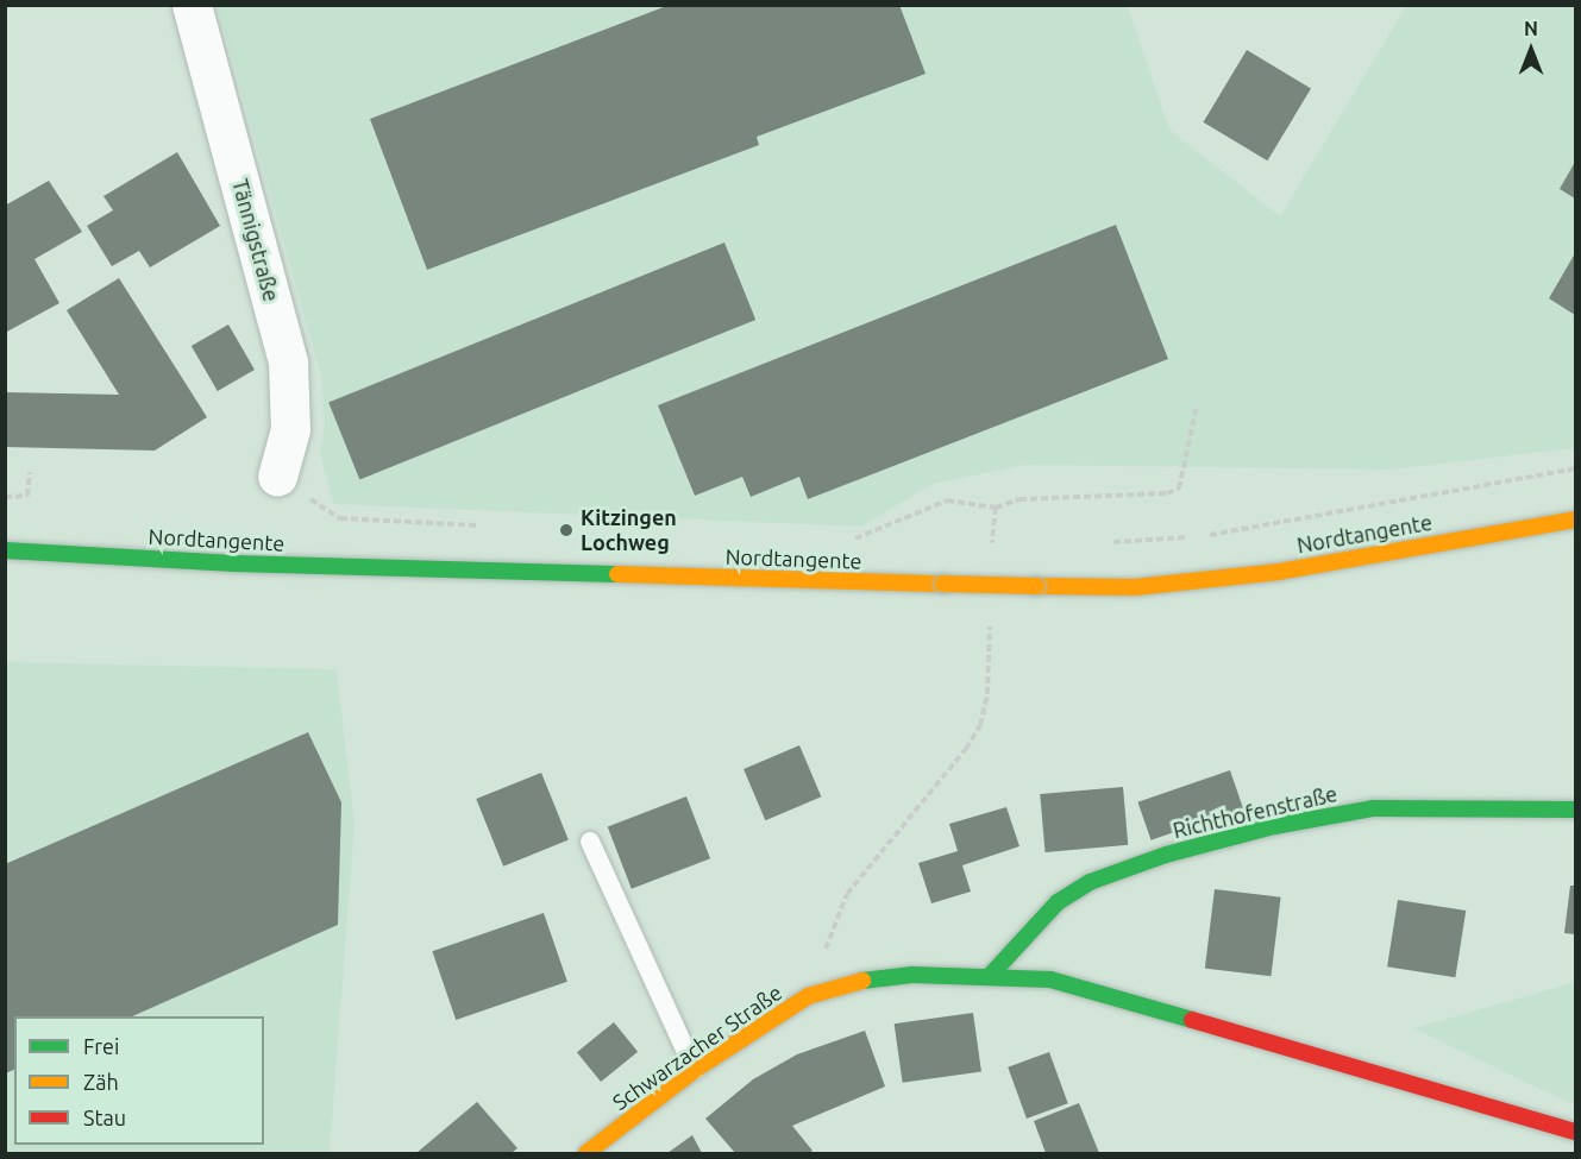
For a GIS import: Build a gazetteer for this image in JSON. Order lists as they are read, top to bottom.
{
  "streets": {
    "street": [
      "Tännigstraße",
      "Nordtangente",
      "Richthofenstraße",
      "Schwarzacher Straße"
    ]
  },
  "crossings": [
    ["Richthofenstraße", "Schwarzacher Straße"]
  ],
  "places": ["Kitzingen Lochweg"],
  "legend": ["Frei", "Zäh", "Stau"],
  "north": "top"
}
